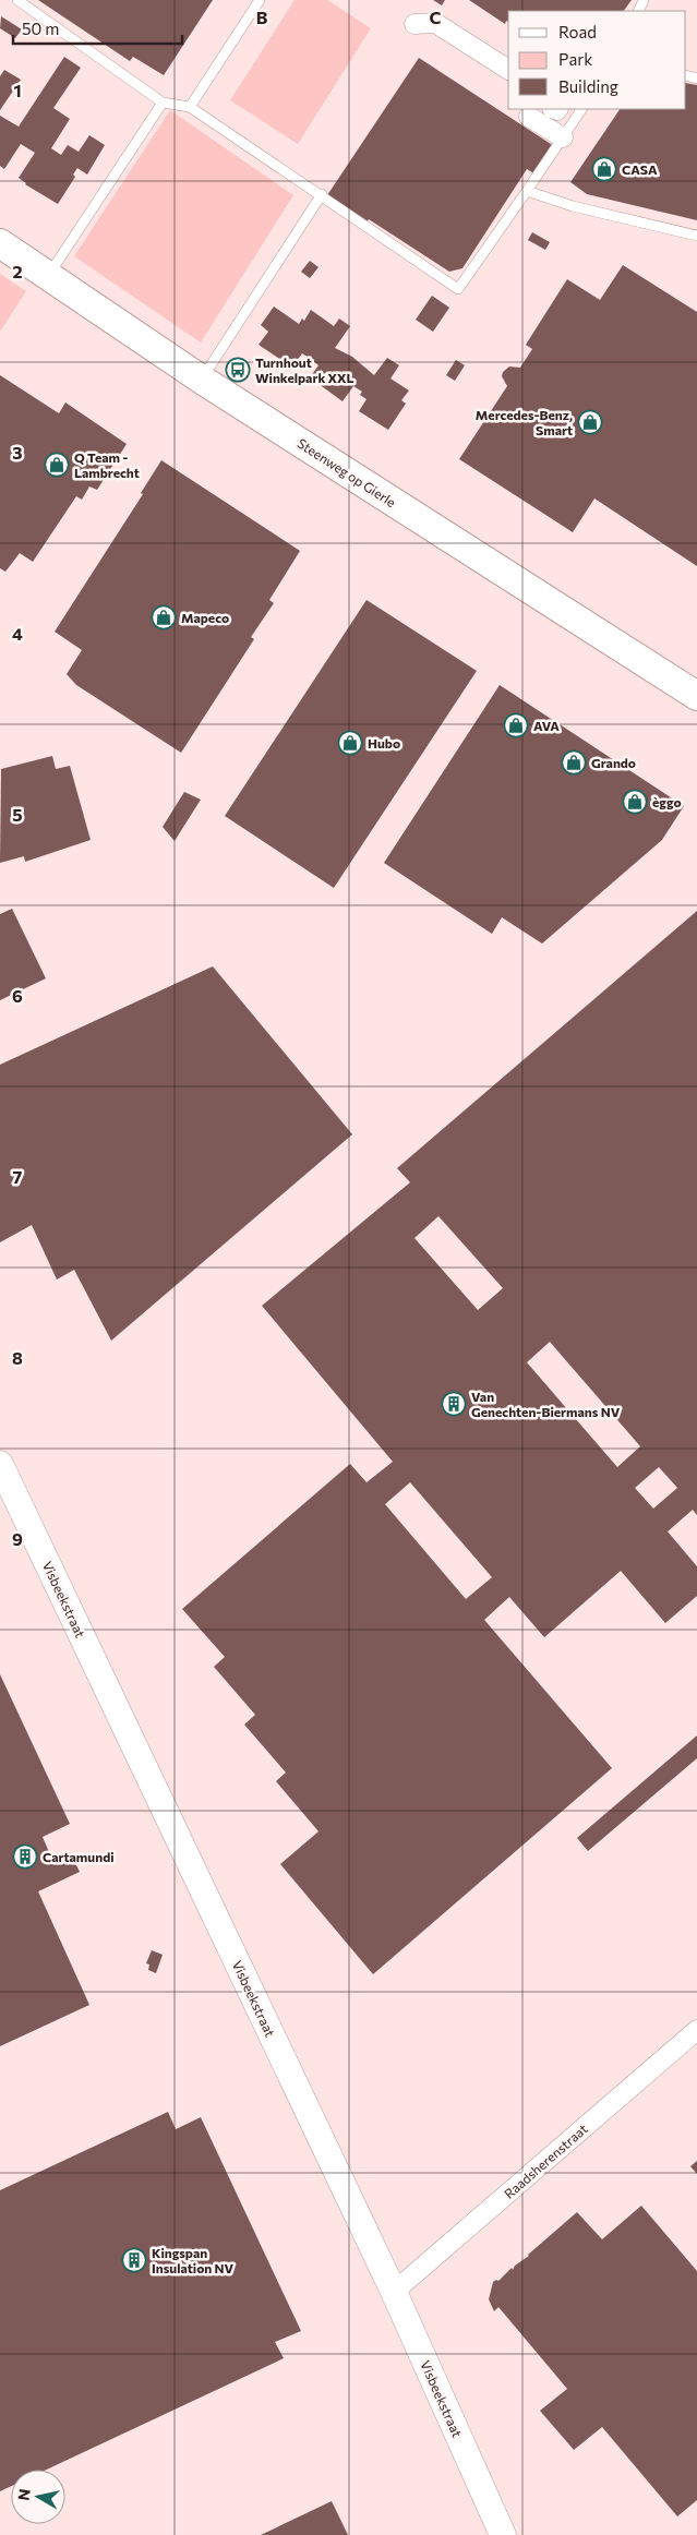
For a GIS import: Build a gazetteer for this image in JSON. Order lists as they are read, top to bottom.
{
  "streets": {
    "main road": ["Steenweg op Gierle"],
    "street": ["Visbeekstraat", "Raadsherenstraat"]
  },
  "crossings": [
    ["Visbeekstraat", "Raadsherenstraat"]
  ],
  "places": {
    "shop": [
      "CASA",
      "Mercedes-Benz, Smart",
      "Q Team - Lambrecht",
      "Mapeco",
      "AVA",
      "Hubo",
      "Grando",
      "èggo"
    ],
    "bus stop": ["Turnhout Winkelpark XXL"],
    "building": ["Van Genechten-Biermans NV", "Cartamundi", "Kingspan Insulation NV"]
  },
  "legend": ["Road", "Park", "Building"],
  "scale_bar": "50 m",
  "north": "left",
  "grid": {
    "columns": ["B", "C"],
    "rows": [
      "1",
      "2",
      "3",
      "4",
      "5",
      "6",
      "7",
      "8",
      "9"
    ]
  }
}
